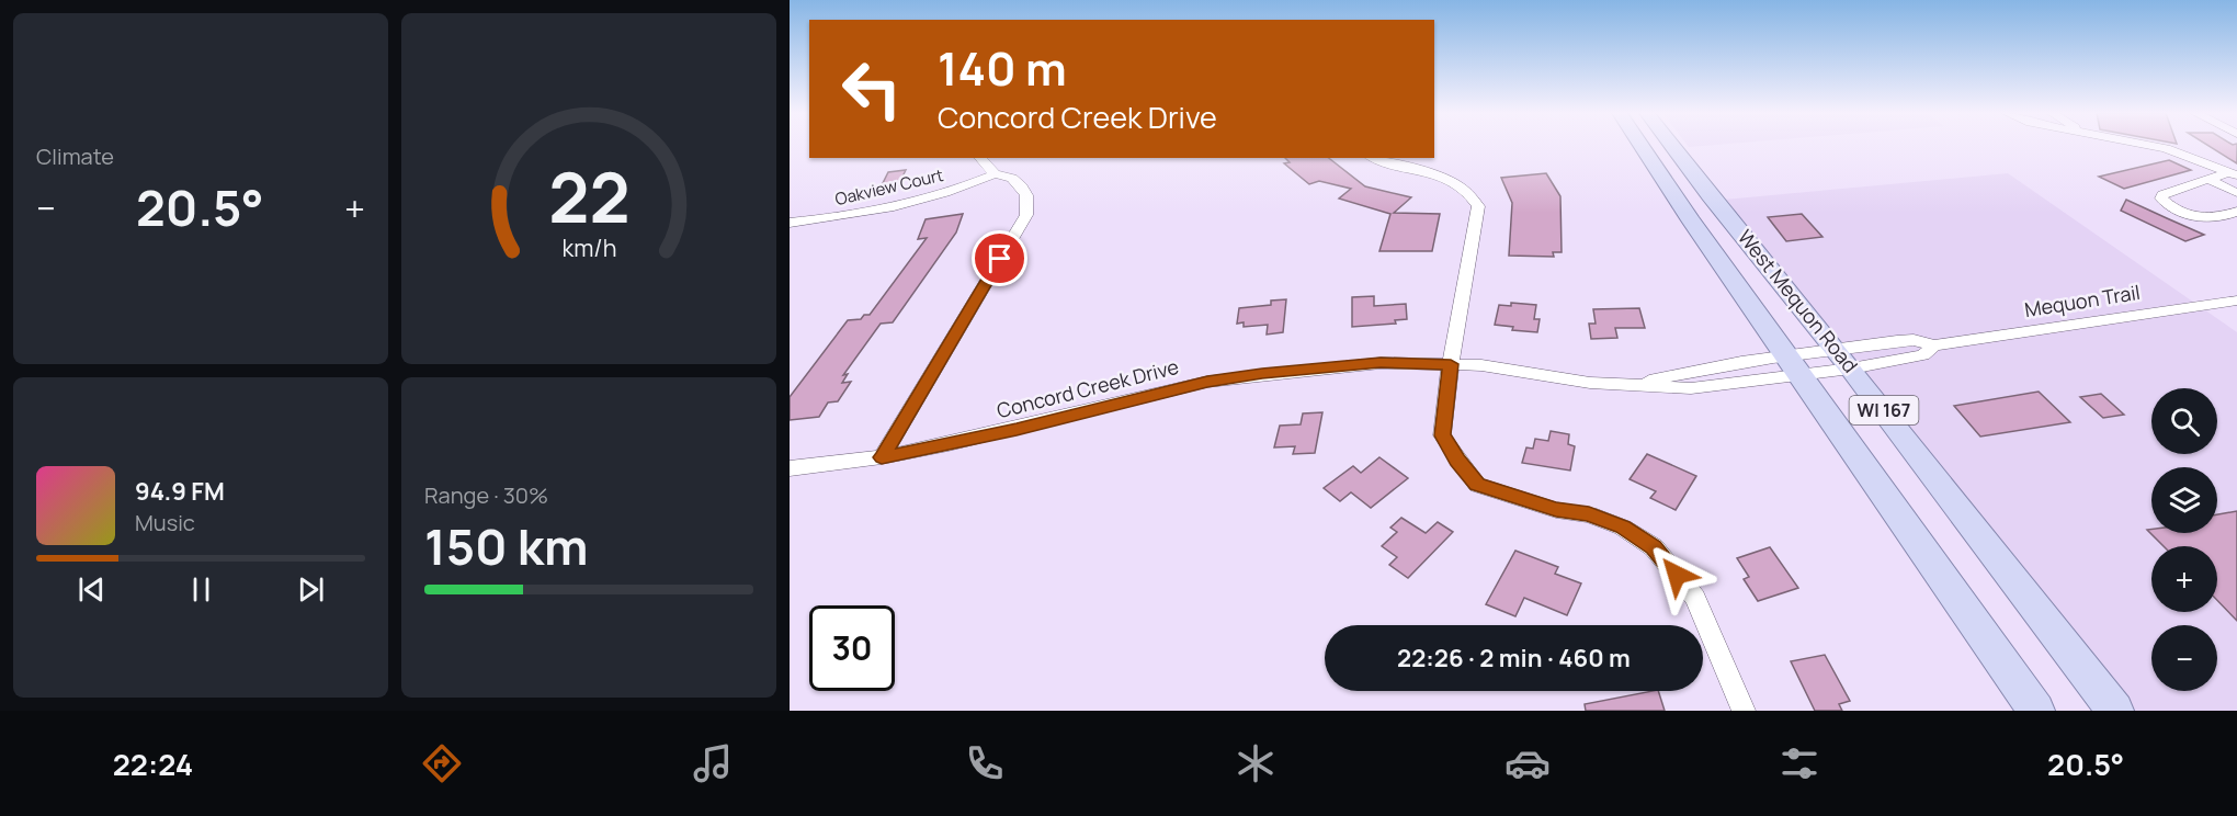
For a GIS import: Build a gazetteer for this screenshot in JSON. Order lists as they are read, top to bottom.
{
  "streets": {
    "main road": ["West Mequon Road", "WI 167"],
    "street": ["Oakview Court", "Mequon Trail", "Concord Creek Drive"]
  },
  "crossings": [
    ["West Mequon Road", "Mequon Trail"],
    ["West Mequon Road", "Concord Creek Drive"],
    ["Mequon Trail", "Concord Creek Drive"]
  ],
  "page": {
    "tile": [
      "Climate",
      ["Range · 30%", "150 km"]
    ],
    "turn": ["140 m", "Concord Creek Drive"],
    "heat": ["−", "20.5°", "+"],
    "map_buttons": ["+", "−"],
    "song": ["94.9 FM", "Music"],
    "limit": "30",
    "trip": "22:26 · 2 min · 460 m",
    "tabs": ["22:24", "20.5°"],
    "gauge": ["22", "km/h"]
  }
}
